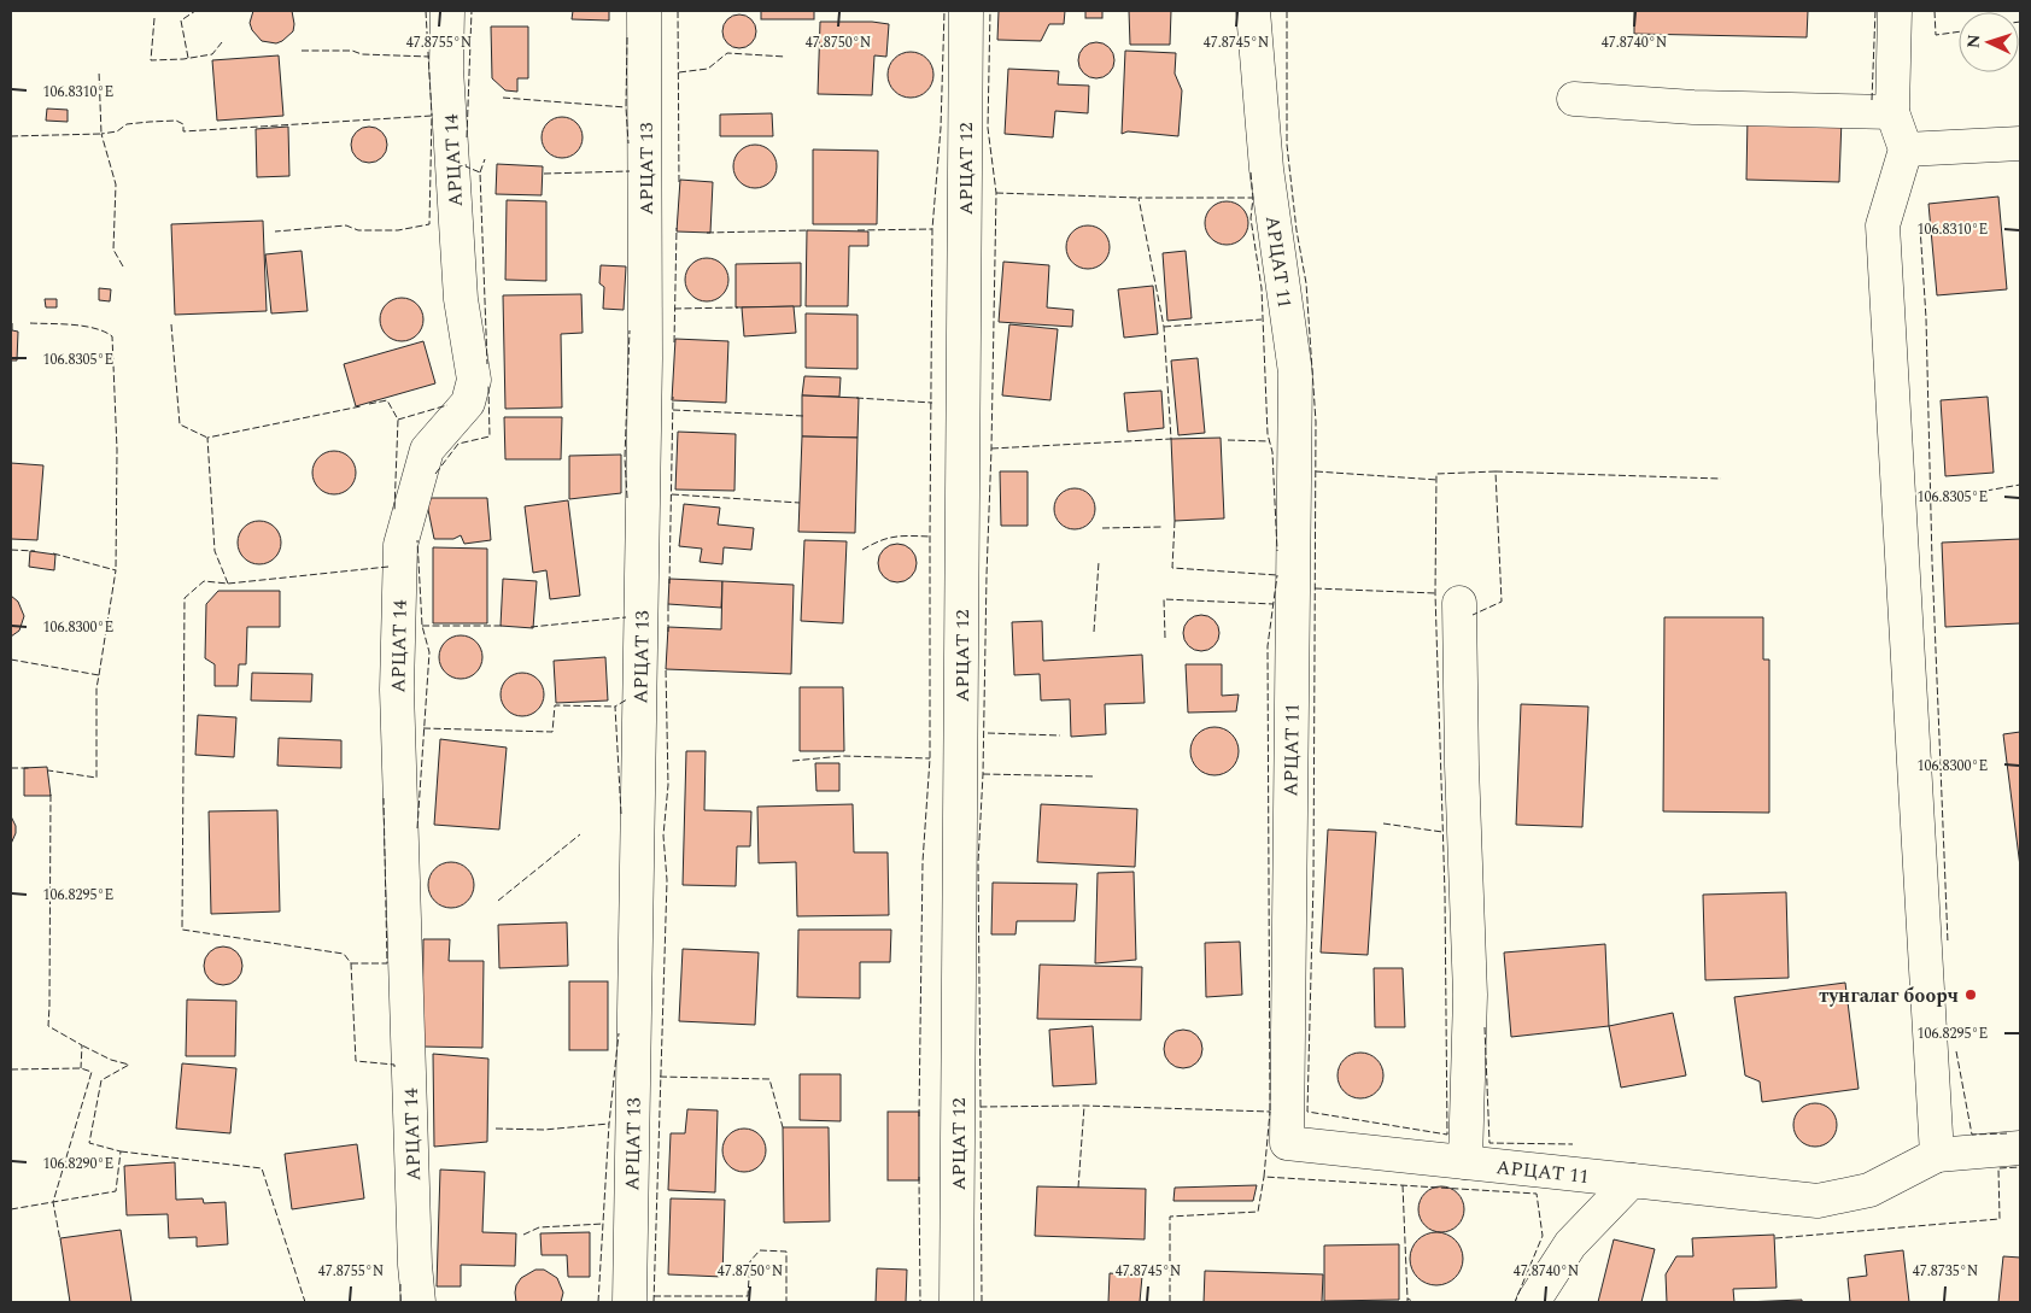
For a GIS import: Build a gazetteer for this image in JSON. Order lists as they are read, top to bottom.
{
  "streets": {
    "street": [
      "АРЦАТ 14",
      "АРЦАТ 13",
      "АРЦАТ 12",
      "АРЦАТ 11"
    ]
  },
  "places": ["тунгалаг боорч"],
  "north": "left",
  "coordinates": [
    "47.8755°N",
    "47.8750°N",
    "47.8745°N",
    "47.8740°N",
    "106.8310°E",
    "106.8305°E",
    "106.8300°E",
    "106.8295°E",
    "106.8290°E",
    "47.8735°N"
  ]
}
